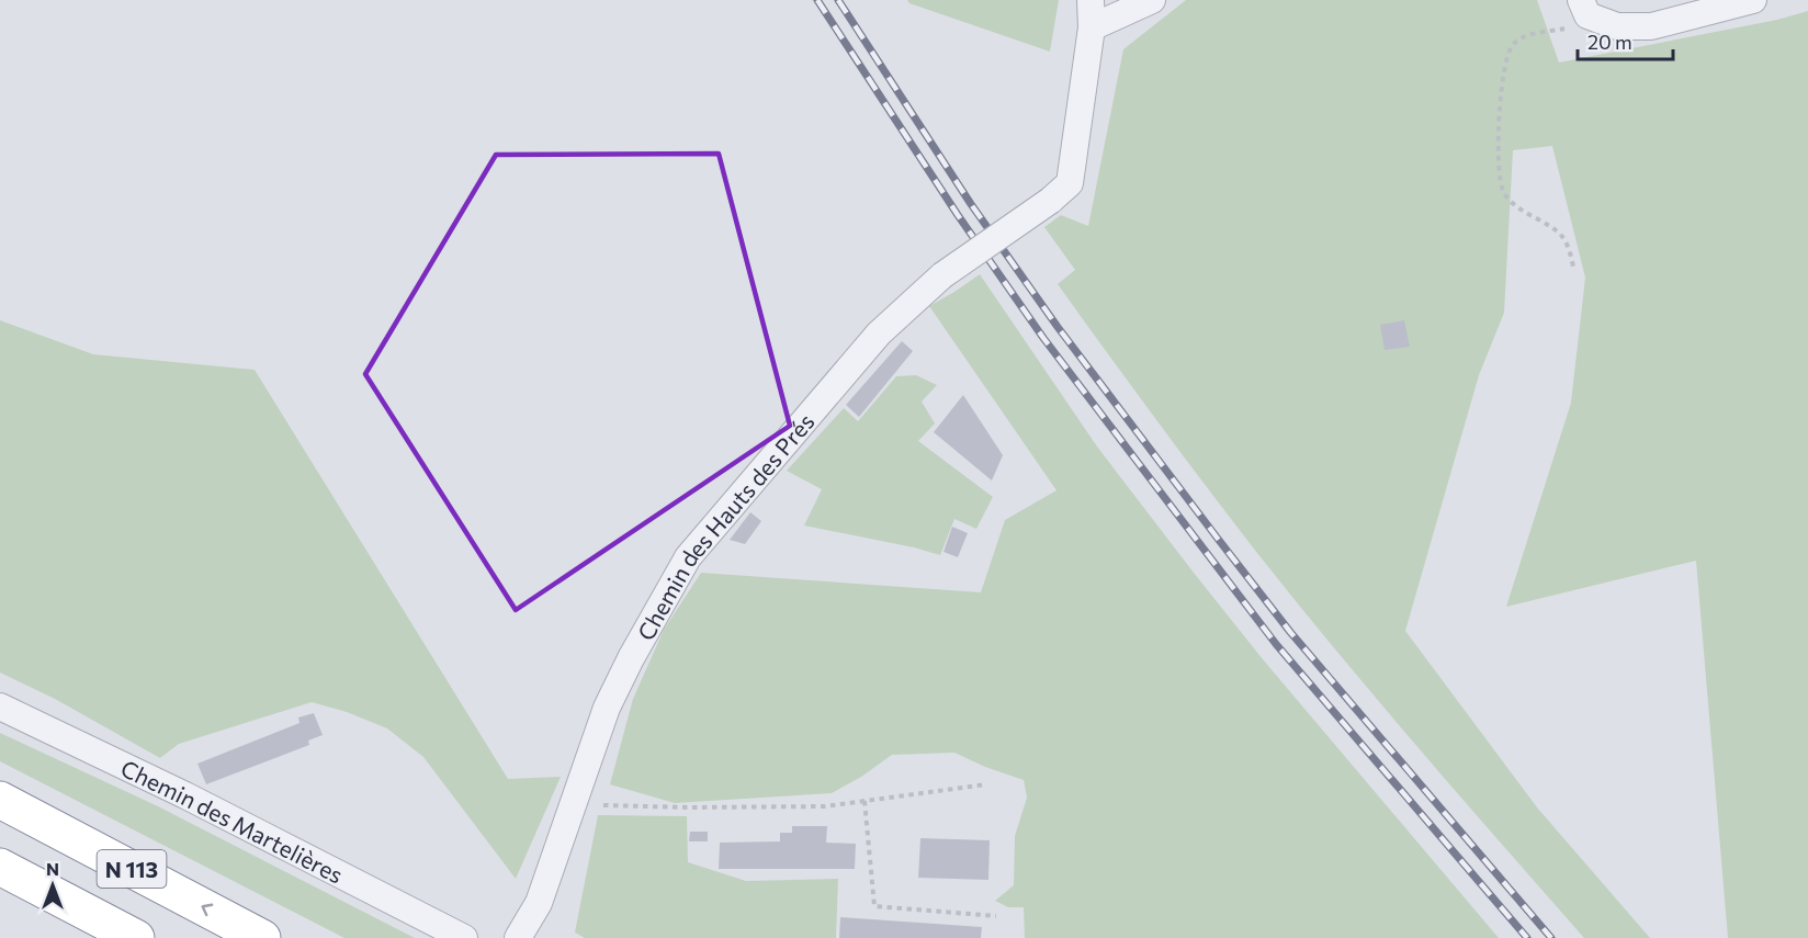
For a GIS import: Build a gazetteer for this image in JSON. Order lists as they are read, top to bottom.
{
  "streets": {
    "highway": ["N 113"],
    "street": ["Chemin des Hauts des Prés", "Chemin des Martelières"]
  },
  "scale_bar": "20 m",
  "north": "top"
}
